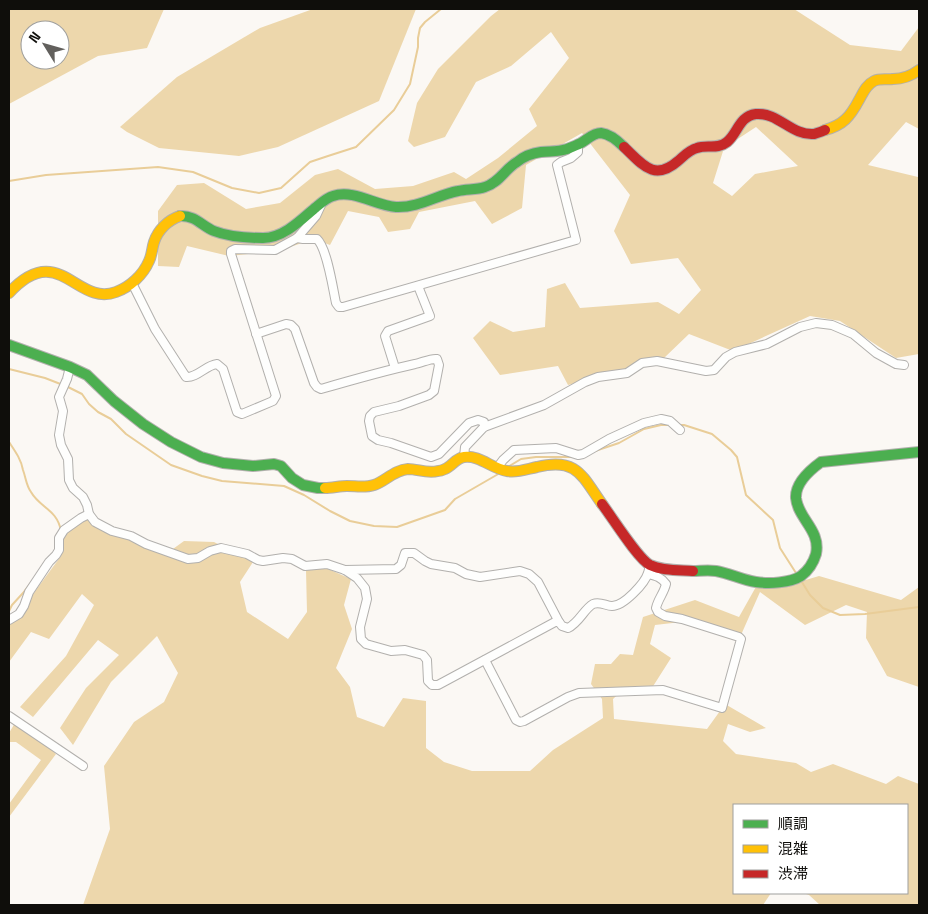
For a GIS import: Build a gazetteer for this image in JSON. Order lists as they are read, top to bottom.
{
  "legend": ["順調", "混雑", "渋滞"],
  "north": "top left"
}
